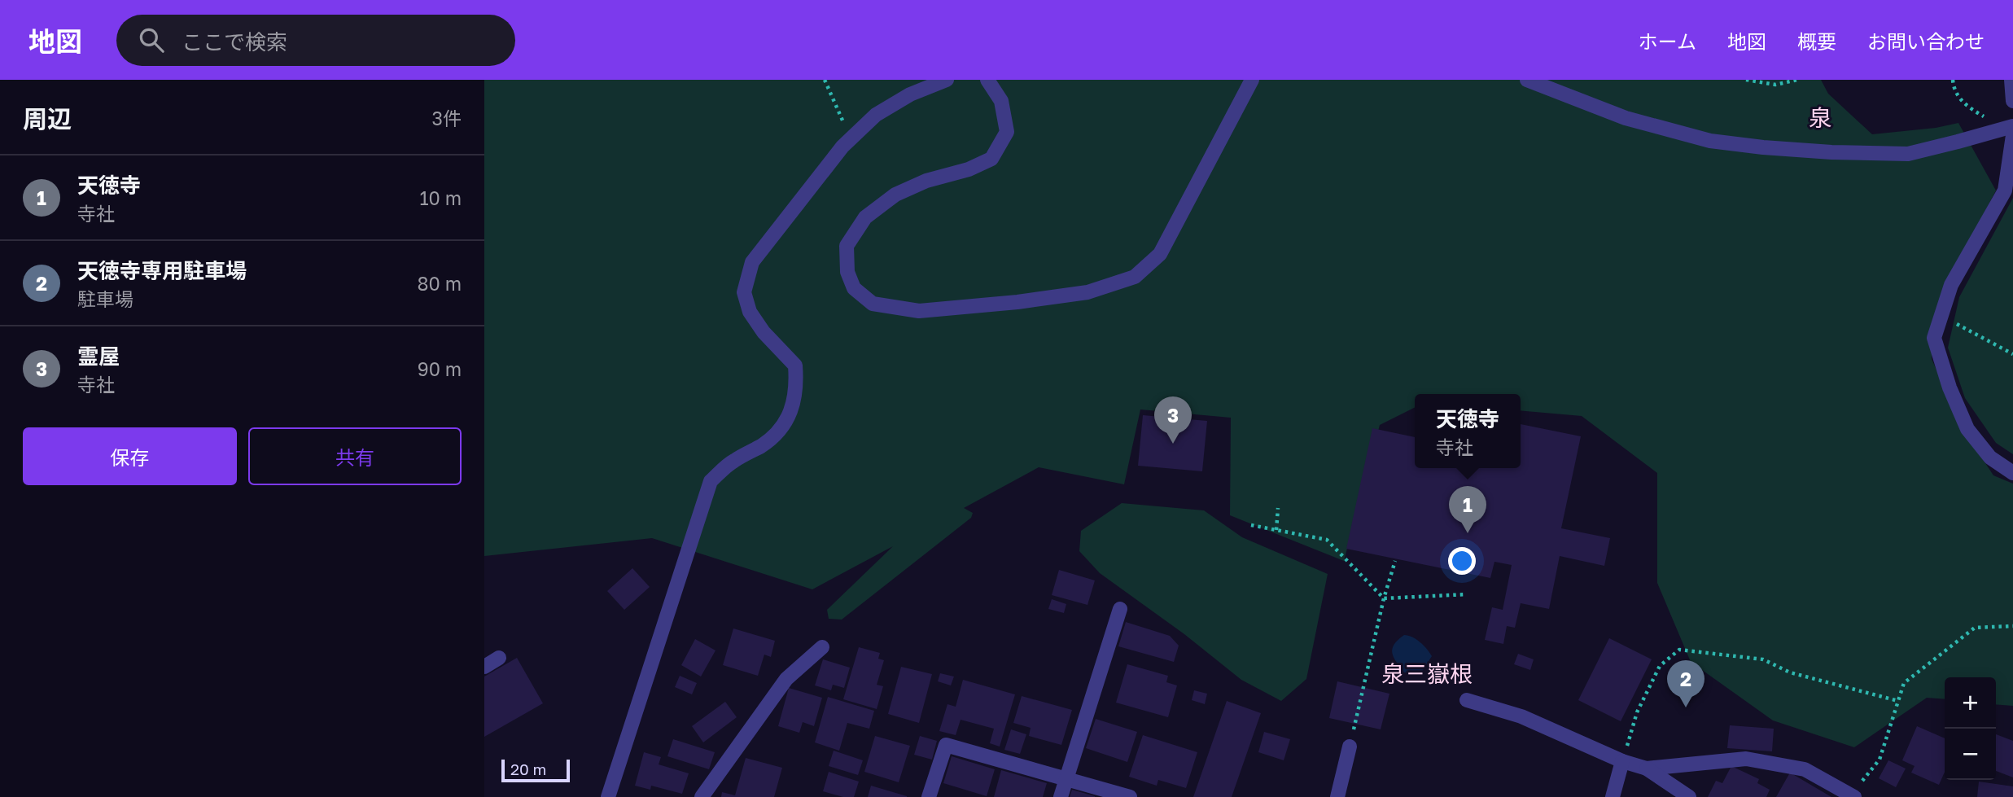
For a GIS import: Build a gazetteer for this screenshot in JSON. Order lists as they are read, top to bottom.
{
  "districts": ["泉", "泉三嶽根"],
  "scale_bar": "20 m",
  "page": {
    "header": "地図",
    "search": "ここで検索",
    "nav": [
      "ホーム",
      "地図",
      "概要",
      "お問い合わせ"
    ],
    "heading": ["周辺", "3件"],
    "list": [
      {
        "mark": "1",
        "name": "天徳寺",
        "note": "寺社",
        "value": "10 m"
      },
      {
        "mark": "2",
        "name": "天徳寺専用駐車場",
        "note": "駐車場",
        "value": "80 m"
      },
      {
        "mark": "3",
        "name": "霊屋",
        "note": "寺社",
        "value": "90 m"
      }
    ],
    "popup": ["天徳寺", "寺社"],
    "pins": ["3", "1", "2"],
    "buttons": ["保存", "共有"],
    "map_buttons": ["+", "−"],
    "scale": "20 m"
  }
}
